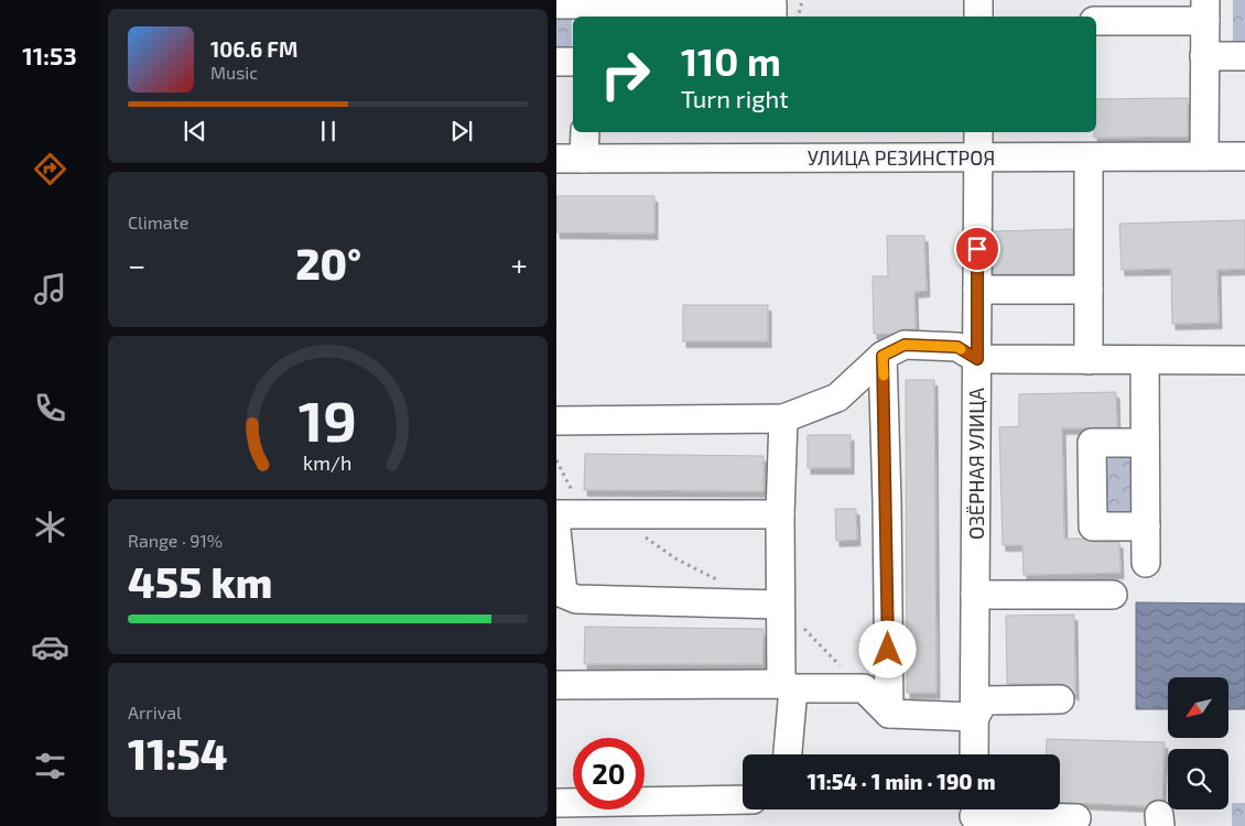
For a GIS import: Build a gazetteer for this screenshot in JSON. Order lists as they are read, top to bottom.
{
  "streets": {
    "street": ["УЛИЦА РЕЗИНСТРОЯ", "ОЗЁРНАЯ УЛИЦА"]
  },
  "crossings": [
    ["УЛИЦА РЕЗИНСТРОЯ", "ОЗЁРНАЯ УЛИЦА"]
  ],
  "north": "bottom left",
  "page": {
    "tabs": "11:53",
    "turn": ["110 m", "Turn right"],
    "song": ["106.6 FM", "Music"],
    "tile": [
      "Climate",
      ["Range · 91%", "455 km"],
      ["Arrival", "11:54"]
    ],
    "heat": ["−", "20°", "+"],
    "limit": "20",
    "trip": "11:54 · 1 min · 190 m",
    "gauge": ["19", "km/h"]
  }
}
